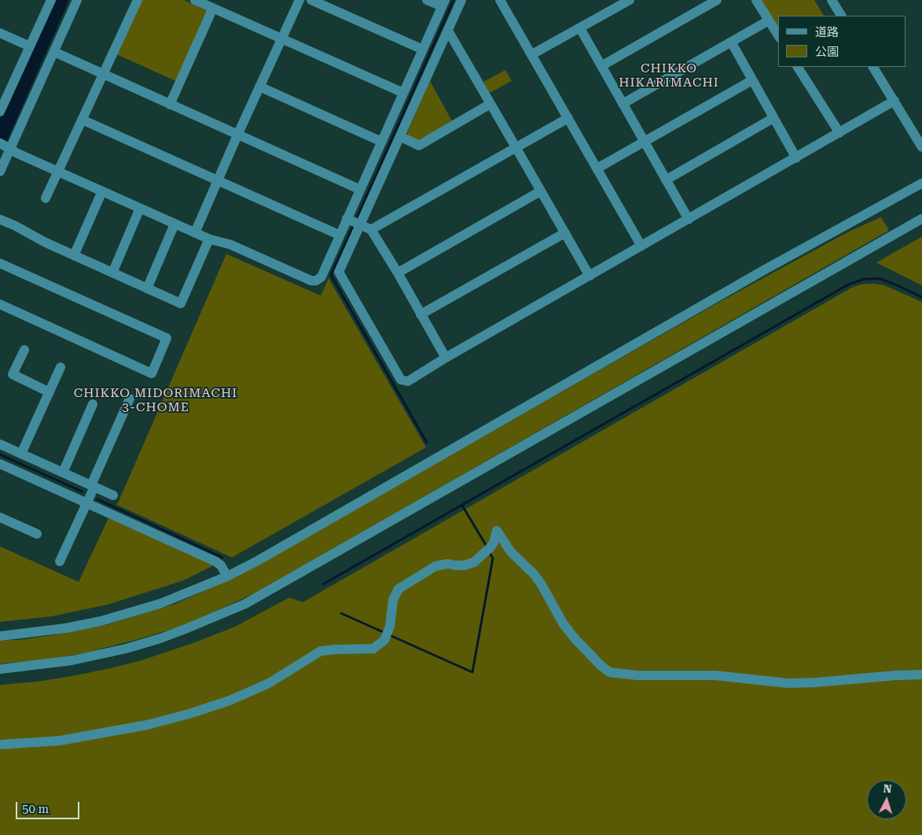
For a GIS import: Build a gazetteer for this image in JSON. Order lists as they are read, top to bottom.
{
  "districts": ["CHIKKO HIKARIMACHI", "CHIKKO MIDORIMACHI 3-CHOME"],
  "legend": ["道路", "公園"],
  "scale_bar": "50 m",
  "north": "top"
}
